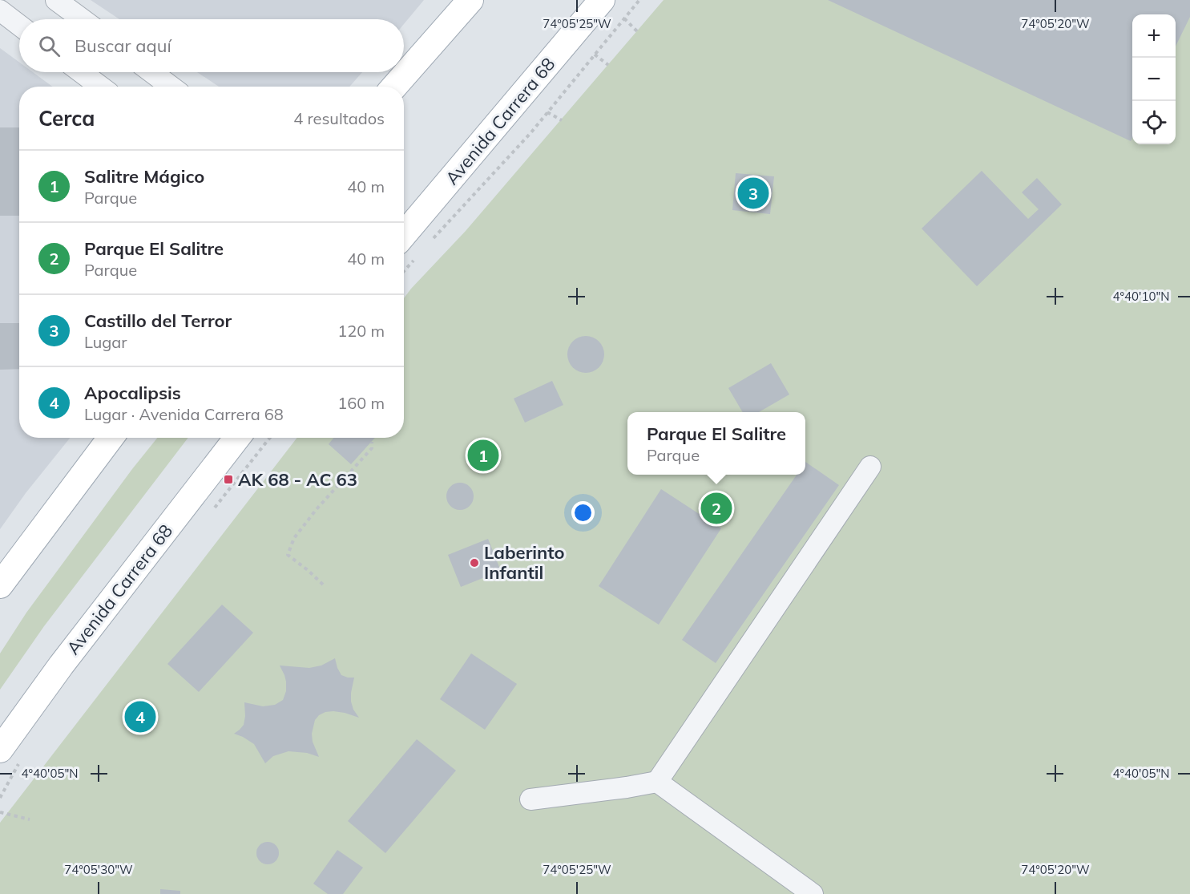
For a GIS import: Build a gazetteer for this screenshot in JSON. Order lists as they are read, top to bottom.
{
  "streets": {
    "main road": ["Avenida Carrera 68"]
  },
  "places": {
    "transit": ["AK 68 - AC 63"],
    "other": ["Laberinto Infantil"]
  },
  "page": {
    "map_buttons": ["+", "−"],
    "search": "Buscar aquí",
    "heading": ["Cerca", "4 resultados"],
    "list": [
      {
        "mark": "1",
        "name": "Salitre Mágico",
        "note": "Parque",
        "value": "40 m"
      },
      {
        "mark": "2",
        "name": "Parque El Salitre",
        "note": "Parque",
        "value": "40 m"
      },
      {
        "mark": "3",
        "name": "Castillo del Terror",
        "note": "Lugar",
        "value": "120 m"
      },
      {
        "mark": "4",
        "name": "Apocalipsis",
        "note": "Lugar · Avenida Carrera 68",
        "value": "160 m"
      }
    ],
    "pins": [
      "3",
      "1",
      "2",
      "4"
    ],
    "popup": ["Parque El Salitre", "Parque"]
  },
  "coordinates": [
    "74°05'25\"W",
    "74°05'20\"W",
    "4°40'10\"N",
    "4°40'05\"N",
    "74°05'30\"W"
  ]
}
